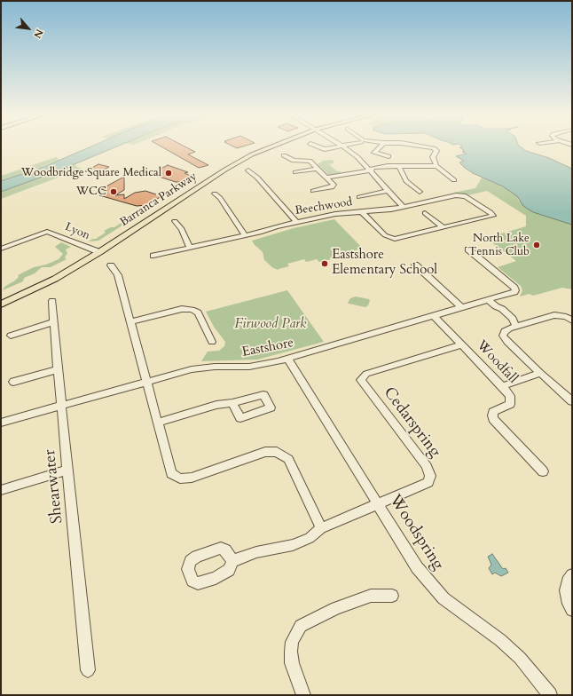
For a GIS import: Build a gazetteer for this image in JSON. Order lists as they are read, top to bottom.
{
  "streets": {
    "main road": ["Barranca Parkway"],
    "street": [
      "Beechwood",
      "Lyon",
      "Eastshore",
      "Woodfall",
      "Cedarspring",
      "Shearwater",
      "Woodspring"
    ]
  },
  "crossings": [
    ["Barranca Parkway", "Lyon"],
    ["Eastshore", "Woodfall"],
    ["Eastshore", "Shearwater"],
    ["Eastshore", "Woodspring"],
    ["Woodfall", "Cedarspring"],
    ["Cedarspring", "Woodspring"]
  ],
  "parks": ["Firwood Park"],
  "places": [
    "Woodbridge Square Medical",
    "WCC",
    "North Lake Tennis Club",
    "Eastshore Elementary School"
  ],
  "north": "bottom right"
}
